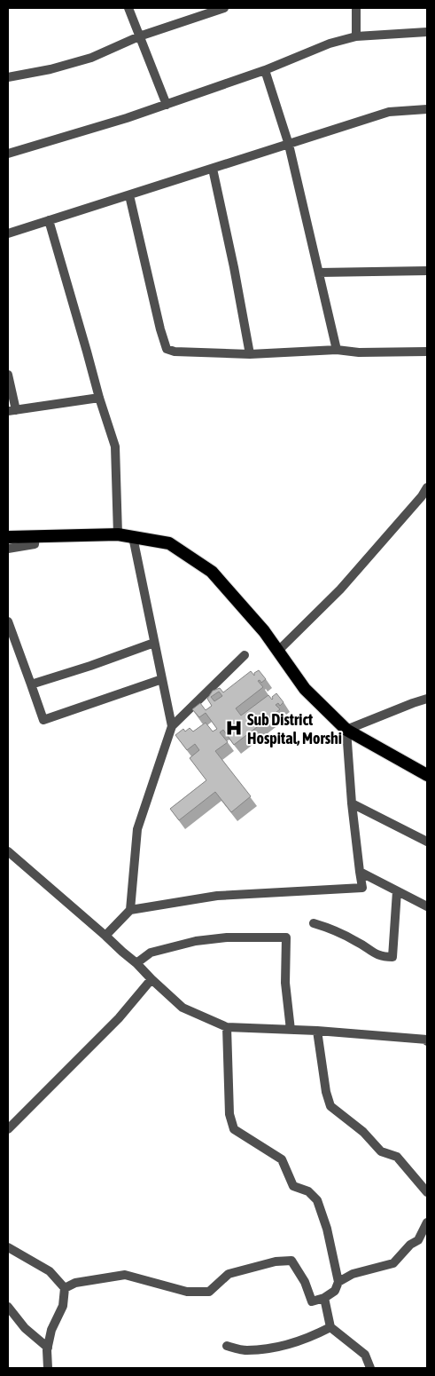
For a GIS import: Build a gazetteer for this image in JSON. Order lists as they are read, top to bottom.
{
  "places": {
    "hospital": ["Sub District Hospital, Morshi"]
  }
}
